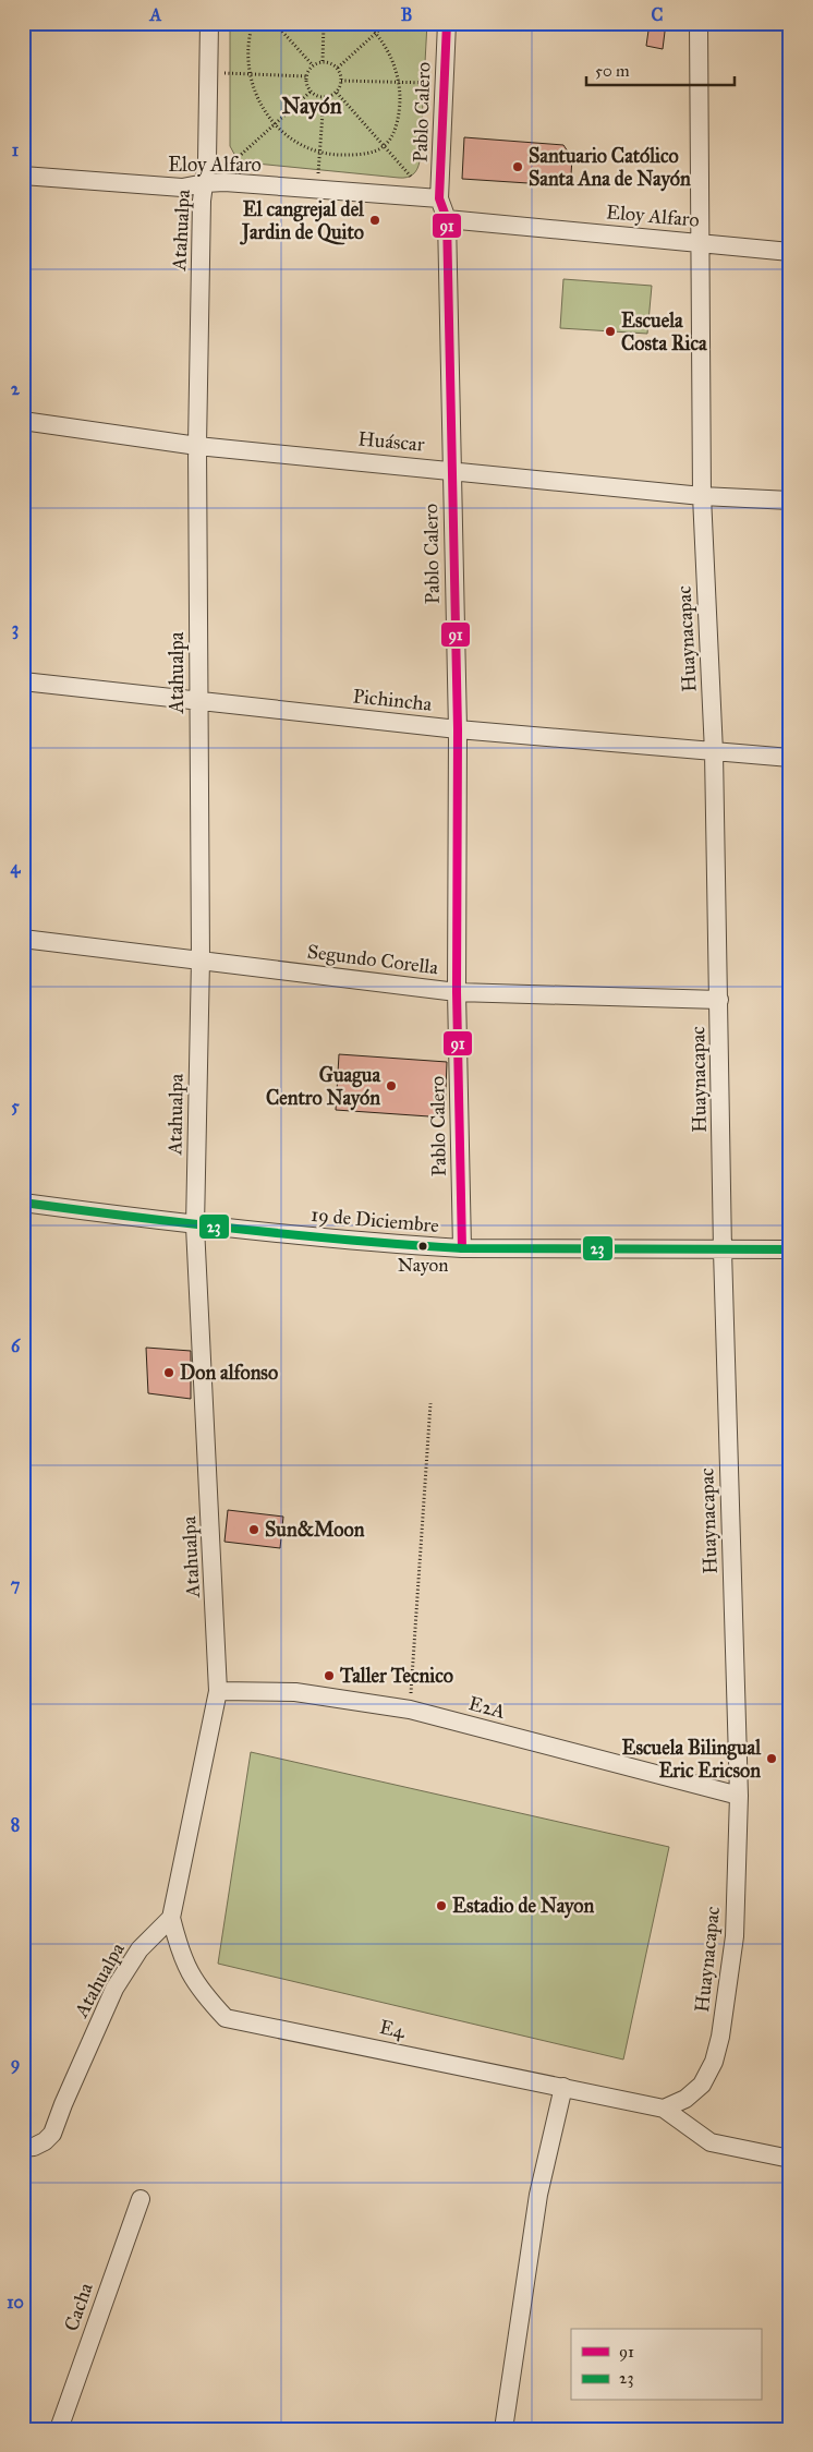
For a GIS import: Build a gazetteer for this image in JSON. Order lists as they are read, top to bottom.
{
  "streets": {
    "street": [
      "Pablo Calero",
      "Eloy Alfaro",
      "Atahualpa",
      "Huáscar",
      "Huaynacapac",
      "Pichincha",
      "Segundo Corella",
      "19 de Diciembre",
      "E2A",
      "E4",
      "Cacha"
    ]
  },
  "crossings": [
    ["Pablo Calero", "Eloy Alfaro"],
    ["Pablo Calero", "Huáscar"],
    ["Pablo Calero", "Pichincha"],
    ["Pablo Calero", "Segundo Corella"],
    ["Pablo Calero", "19 de Diciembre"],
    ["Eloy Alfaro", "Atahualpa"],
    ["Eloy Alfaro", "Huaynacapac"],
    ["Atahualpa", "Huáscar"],
    ["Atahualpa", "Pichincha"],
    ["Atahualpa", "Segundo Corella"],
    ["Atahualpa", "19 de Diciembre"],
    ["Atahualpa", "E2A"],
    ["Atahualpa", "E4"],
    ["Huáscar", "Huaynacapac"],
    ["Huaynacapac", "Pichincha"],
    ["Huaynacapac", "Segundo Corella"],
    ["Huaynacapac", "19 de Diciembre"],
    ["Huaynacapac", "E2A"],
    ["Huaynacapac", "E4"]
  ],
  "districts": ["Nayón"],
  "places": [
    "Santuario Católico Santa Ana de Nayón",
    "El cangrejal del Jardin de Quito",
    "Escuela Costa Rica",
    "Guagua Centro Nayón",
    "Nayon",
    "Don alfonso",
    "Sun&Moon",
    "Taller Tecnico",
    "Escuela Bilingual Eric Ericson",
    "Estadio de Nayon"
  ],
  "lines": ["transit line 91", "transit line 23"],
  "legend": ["91", "23"],
  "scale_bar": "50 m",
  "grid": {
    "columns": ["A", "B", "C"],
    "rows": [
      "1",
      "2",
      "3",
      "4",
      "5",
      "6",
      "7",
      "8",
      "9",
      "10"
    ]
  }
}
